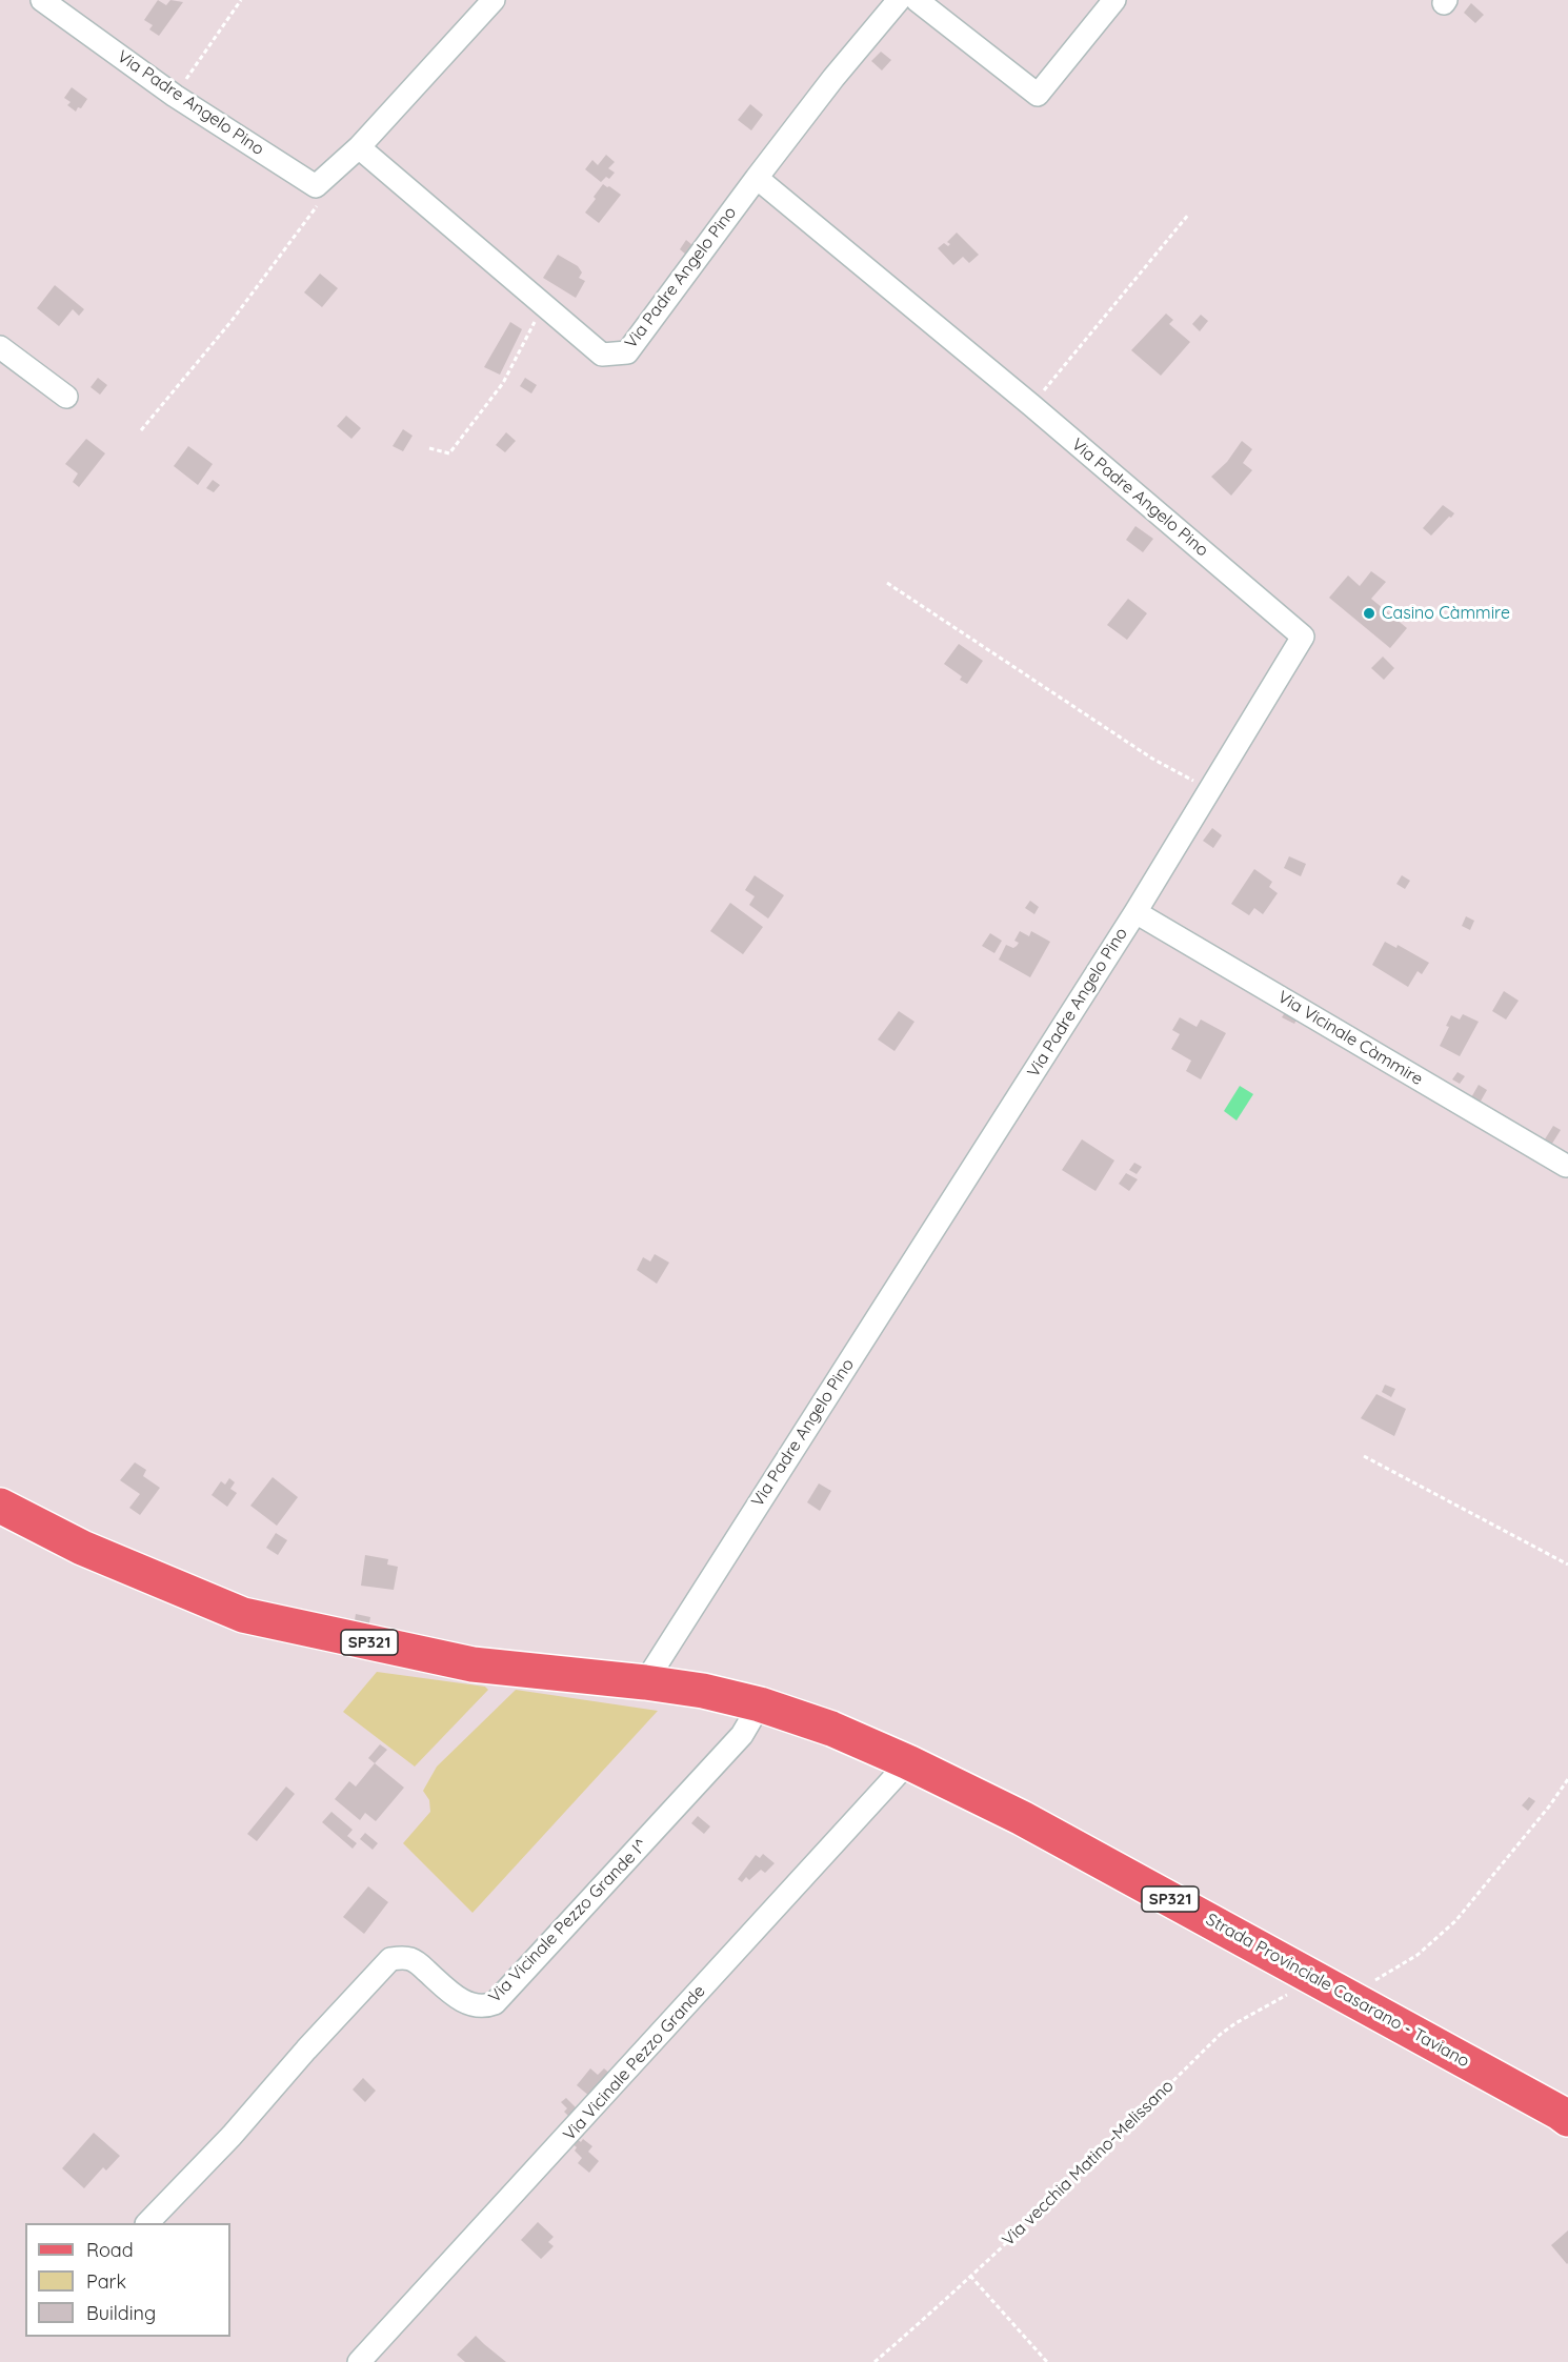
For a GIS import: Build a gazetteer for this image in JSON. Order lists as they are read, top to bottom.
{
  "streets": {
    "main road": ["SP321", "Strada Provinciale Casarano - Taviano"],
    "street": [
      "Via Padre Angelo Pino",
      "Via Vicinale Càmmire",
      "Via Vicinale Pezzo Grande I^",
      "Via Vicinale Pezzo Grande"
    ],
    "path": ["Via vecchia Matino-Melissano"]
  },
  "crossings": [
    ["Via Padre Angelo Pino", "Via Vicinale Càmmire"],
    ["Via Padre Angelo Pino", "Strada Provinciale Casarano - Taviano"],
    ["Via Vicinale Pezzo Grande I^", "Strada Provinciale Casarano - Taviano"],
    ["Strada Provinciale Casarano - Taviano", "Via Vicinale Pezzo Grande"],
    ["Strada Provinciale Casarano - Taviano", "Via vecchia Matino-Melissano"]
  ],
  "places": ["Casino Càmmire"],
  "legend": ["Road", "Park", "Building"]
}
